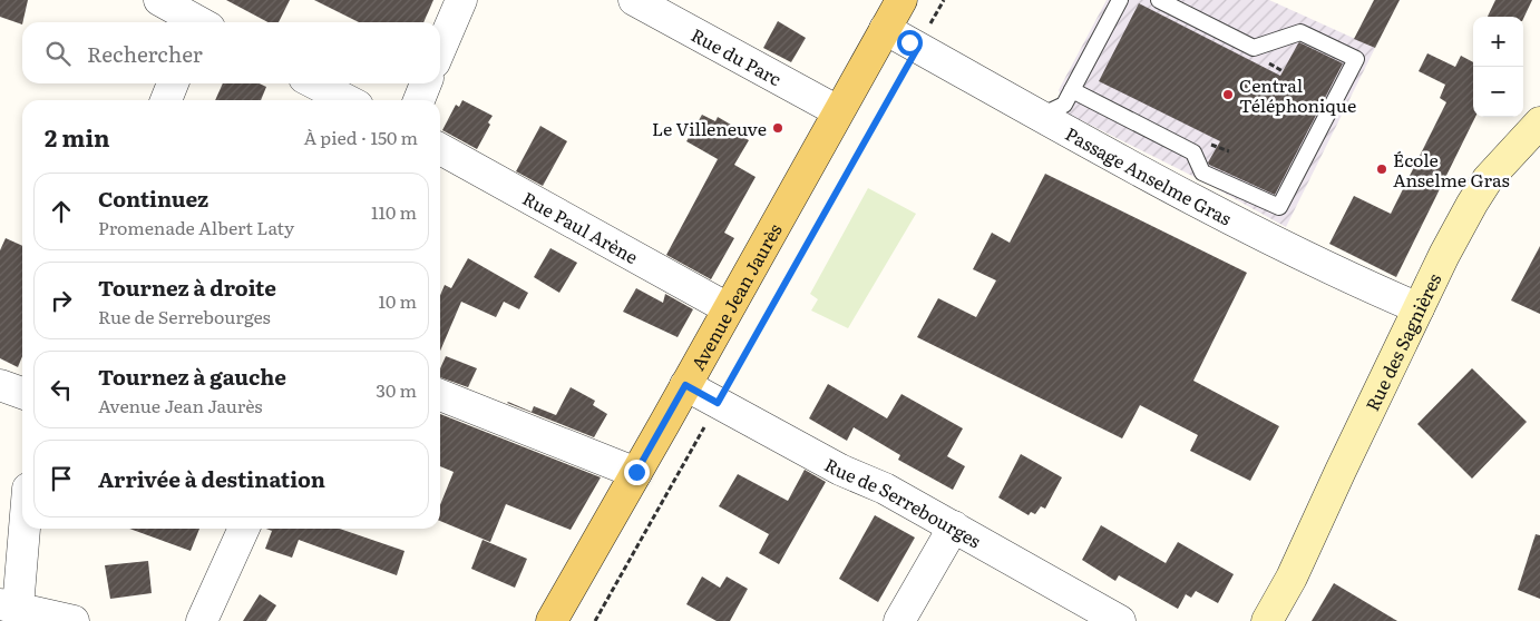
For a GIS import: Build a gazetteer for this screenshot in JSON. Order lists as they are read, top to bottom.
{
  "streets": {
    "main road": ["Avenue Jean Jaurès", "Rue des Sagnières"],
    "street": [
      "Rue du Parc",
      "Passage Anselme Gras",
      "Rue Paul Arène",
      "Rue de Serrebourges"
    ]
  },
  "crossings": [
    ["Rue du Parc", "Avenue Jean Jaurès"],
    ["Passage Anselme Gras", "Avenue Jean Jaurès"],
    ["Passage Anselme Gras", "Rue des Sagnières"],
    ["Rue Paul Arène", "Avenue Jean Jaurès"],
    ["Avenue Jean Jaurès", "Rue de Serrebourges"]
  ],
  "places": ["Central Téléphonique", "Le Villeneuve", "École Anselme Gras"],
  "page": {
    "map_buttons": ["+", "−"],
    "search": "Rechercher",
    "heading": ["2 min", "À pied · 150 m"],
    "list": [
      ["Continuez", "Promenade Albert Laty", "110 m"],
      ["Tournez à droite", "Rue de Serrebourges", "10 m"],
      ["Tournez à gauche", "Avenue Jean Jaurès", "30 m"],
      "Arrivée à destination"
    ]
  }
}
